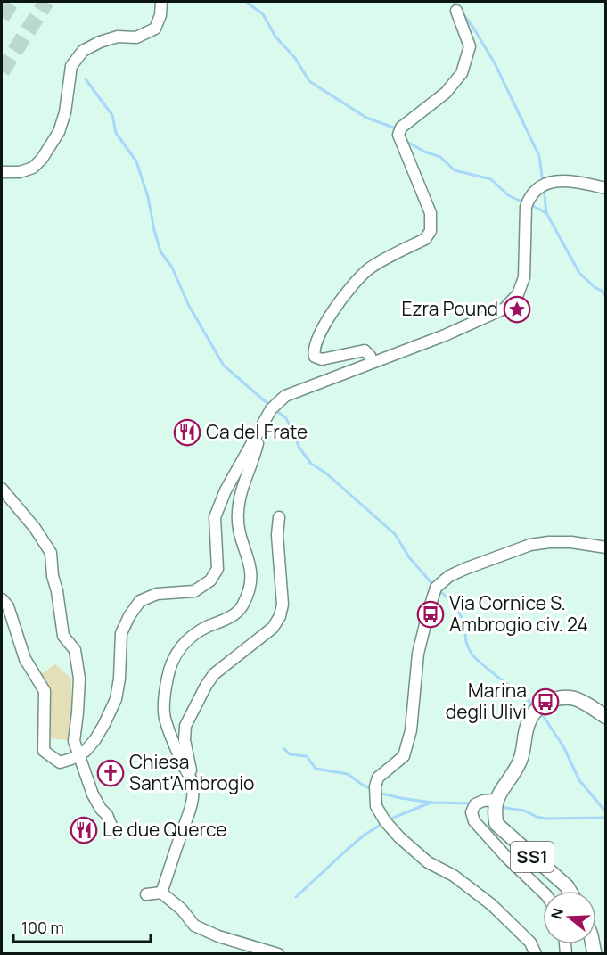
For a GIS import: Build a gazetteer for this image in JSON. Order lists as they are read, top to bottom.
{
  "streets": {
    "main road": ["SS1"]
  },
  "places": {
    "place": ["Ezra Pound"],
    "restaurant": ["Ca del Frate", "Le due Querce"],
    "bus stop": ["Via Cornice S. Ambrogio civ. 24", "Marina degli Ulivi"],
    "church": ["Chiesa Sant'Ambrogio"]
  },
  "scale_bar": "100 m",
  "north": "left"
}
